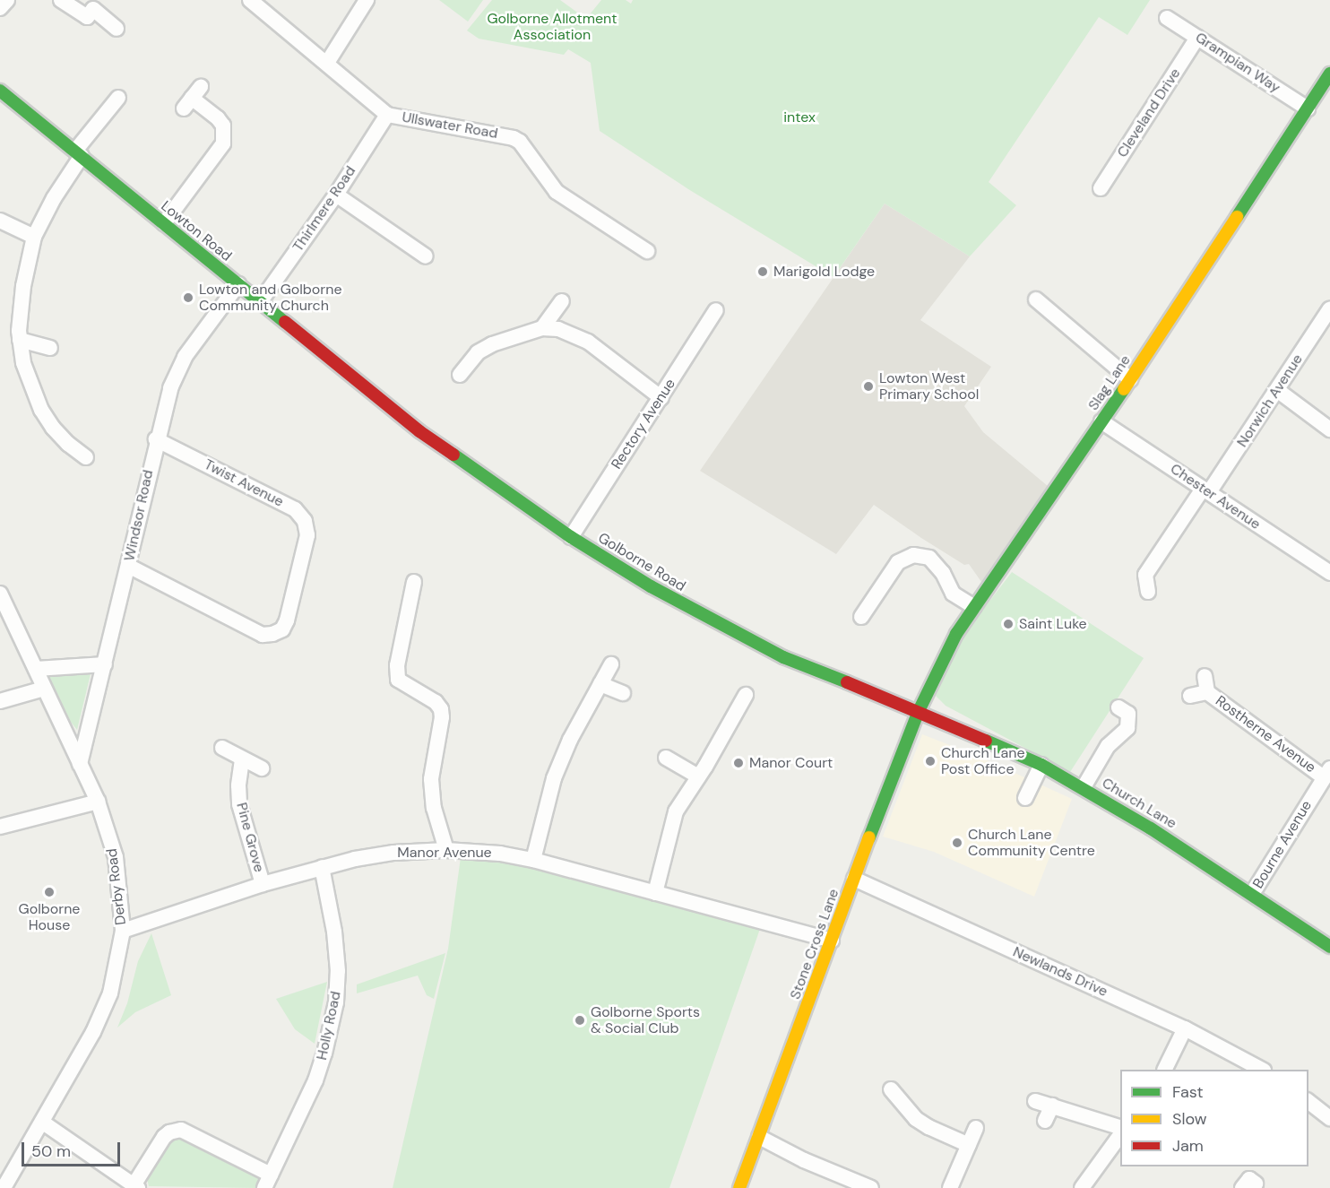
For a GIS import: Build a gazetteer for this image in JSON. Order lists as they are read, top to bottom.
{
  "streets": {
    "main road": [
      "Lowton Road",
      "Slag Lane",
      "Golborne Road",
      "Church Lane",
      "Stone Cross Lane"
    ],
    "street": [
      "Grampian Way",
      "Cleveland Drive",
      "Ullswater Road",
      "Thirlmere Road",
      "Norwich Avenue",
      "Rectory Avenue",
      "Twist Avenue",
      "Chester Avenue",
      "Windsor Road",
      "Rostherne Avenue",
      "Pine Grove",
      "Bourne Avenue",
      "Manor Avenue",
      "Derby Road",
      "Newlands Drive",
      "Holly Road"
    ]
  },
  "crossings": [
    ["Grampian Way", "Cleveland Drive"],
    ["Grampian Way", "Slag Lane"],
    ["Ullswater Road", "Thirlmere Road"],
    ["Thirlmere Road", "Lowton Road"],
    ["Lowton Road", "Windsor Road"],
    ["Lowton Road", "Golborne Road"],
    ["Slag Lane", "Chester Avenue"],
    ["Slag Lane", "Golborne Road"],
    ["Slag Lane", "Church Lane"],
    ["Slag Lane", "Stone Cross Lane"],
    ["Norwich Avenue", "Chester Avenue"],
    ["Rectory Avenue", "Golborne Road"],
    ["Twist Avenue", "Windsor Road"],
    ["Windsor Road", "Derby Road"],
    ["Golborne Road", "Church Lane"],
    ["Golborne Road", "Stone Cross Lane"],
    ["Rostherne Avenue", "Bourne Avenue"],
    ["Church Lane", "Bourne Avenue"],
    ["Church Lane", "Stone Cross Lane"],
    ["Pine Grove", "Manor Avenue"],
    ["Manor Avenue", "Derby Road"],
    ["Manor Avenue", "Stone Cross Lane"],
    ["Manor Avenue", "Holly Road"],
    ["Stone Cross Lane", "Newlands Drive"]
  ],
  "parks": ["Golborne Allotment Association", "intex"],
  "places": [
    "Marigold Lodge",
    "Lowton and Golborne Community Church",
    "Lowton West Primary School",
    "Saint Luke",
    "Church Lane Post Office",
    "Manor Court",
    "Church Lane Community Centre",
    "Golborne House",
    "Golborne Sports & Social Club"
  ],
  "legend": ["Fast", "Slow", "Jam"],
  "scale_bar": "50 m"
}
